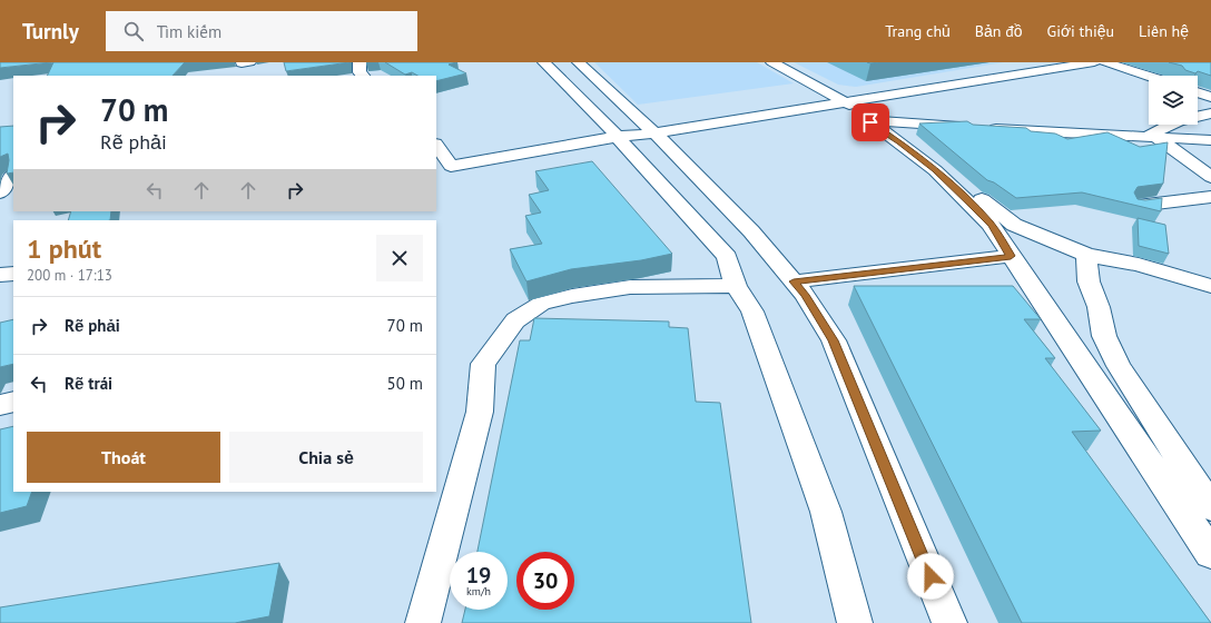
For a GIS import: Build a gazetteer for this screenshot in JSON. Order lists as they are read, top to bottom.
{
  "page": {
    "header": "Turnly",
    "search": "Tìm kiếm",
    "nav": [
      "Trang chủ",
      "Bản đồ",
      "Giới thiệu",
      "Liên hệ"
    ],
    "turn": ["70 m", "Rẽ phải"],
    "heading": ["1 phút", "200 m · 17:13"],
    "list": [
      {
        "name": "Rẽ phải",
        "value": "70 m"
      },
      {
        "name": "Rẽ trái",
        "value": "50 m"
      }
    ],
    "buttons": ["Thoát", "Chia sẻ"],
    "speed": "19 km/h",
    "limit": "30"
  }
}
